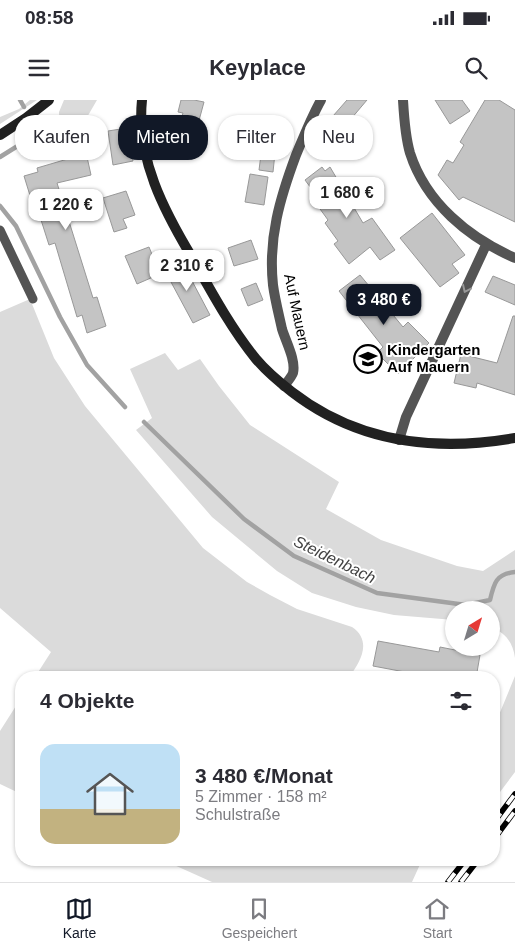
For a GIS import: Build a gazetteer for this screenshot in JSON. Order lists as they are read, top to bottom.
{
  "streets": {
    "street": ["Auf Mauern"]
  },
  "water": ["Steidenbach"],
  "places": {
    "school or university": ["Kindergarten Auf Mauern"]
  },
  "north": "top right",
  "page": {
    "status": "08:58",
    "header": "Keyplace",
    "chip": [
      "Kaufen",
      "Mieten",
      "Filter",
      "Neu"
    ],
    "price": [
      "1 680 €",
      "1 220 €",
      "2 310 €",
      "3 480 €"
    ],
    "heading": "4 Objekte",
    "list": [
      {
        "name": "3 480 €/Monat",
        "note": "5 Zimmer · 158 m² · Schulstraße"
      }
    ],
    "tabs": ["Karte", "Gespeichert", "Start"]
  }
}
